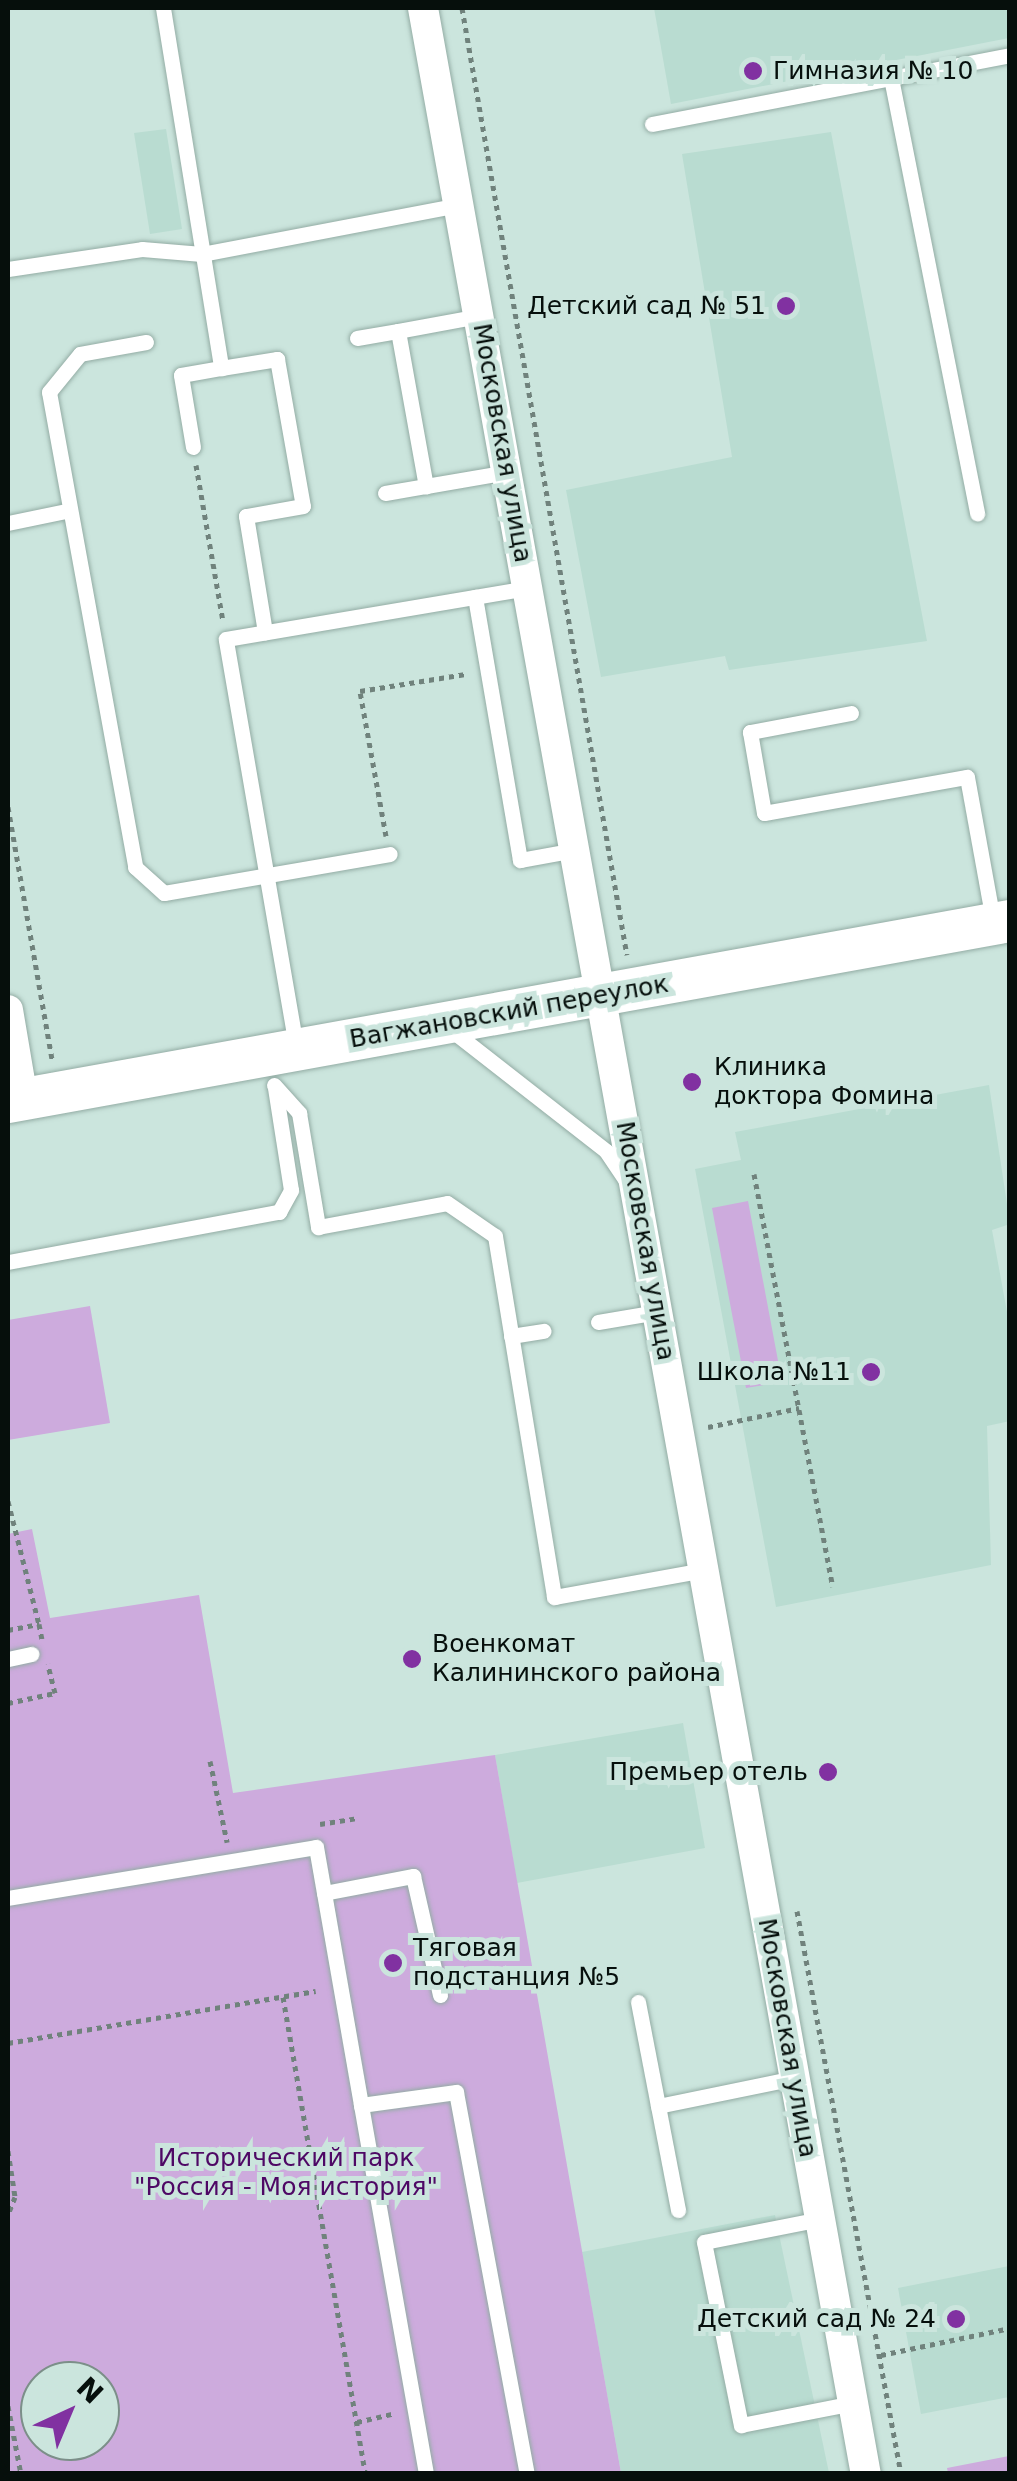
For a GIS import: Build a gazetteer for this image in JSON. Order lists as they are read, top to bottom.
{
  "streets": {
    "street": ["Московская улица", "Вагжановский переулок"]
  },
  "crossings": [
    ["Московская улица", "Вагжановский переулок"]
  ],
  "parks": ["Исторический парк \"Россия - Моя история\""],
  "places": [
    "Гимназия № 10",
    "Детский сад № 51",
    "Клиника доктора Фомина",
    "Школа №11",
    "Военкомат Калининского района",
    "Премьер отель",
    "Тяговая подстанция №5",
    "Детский сад № 24"
  ],
  "north": "top right"
}
